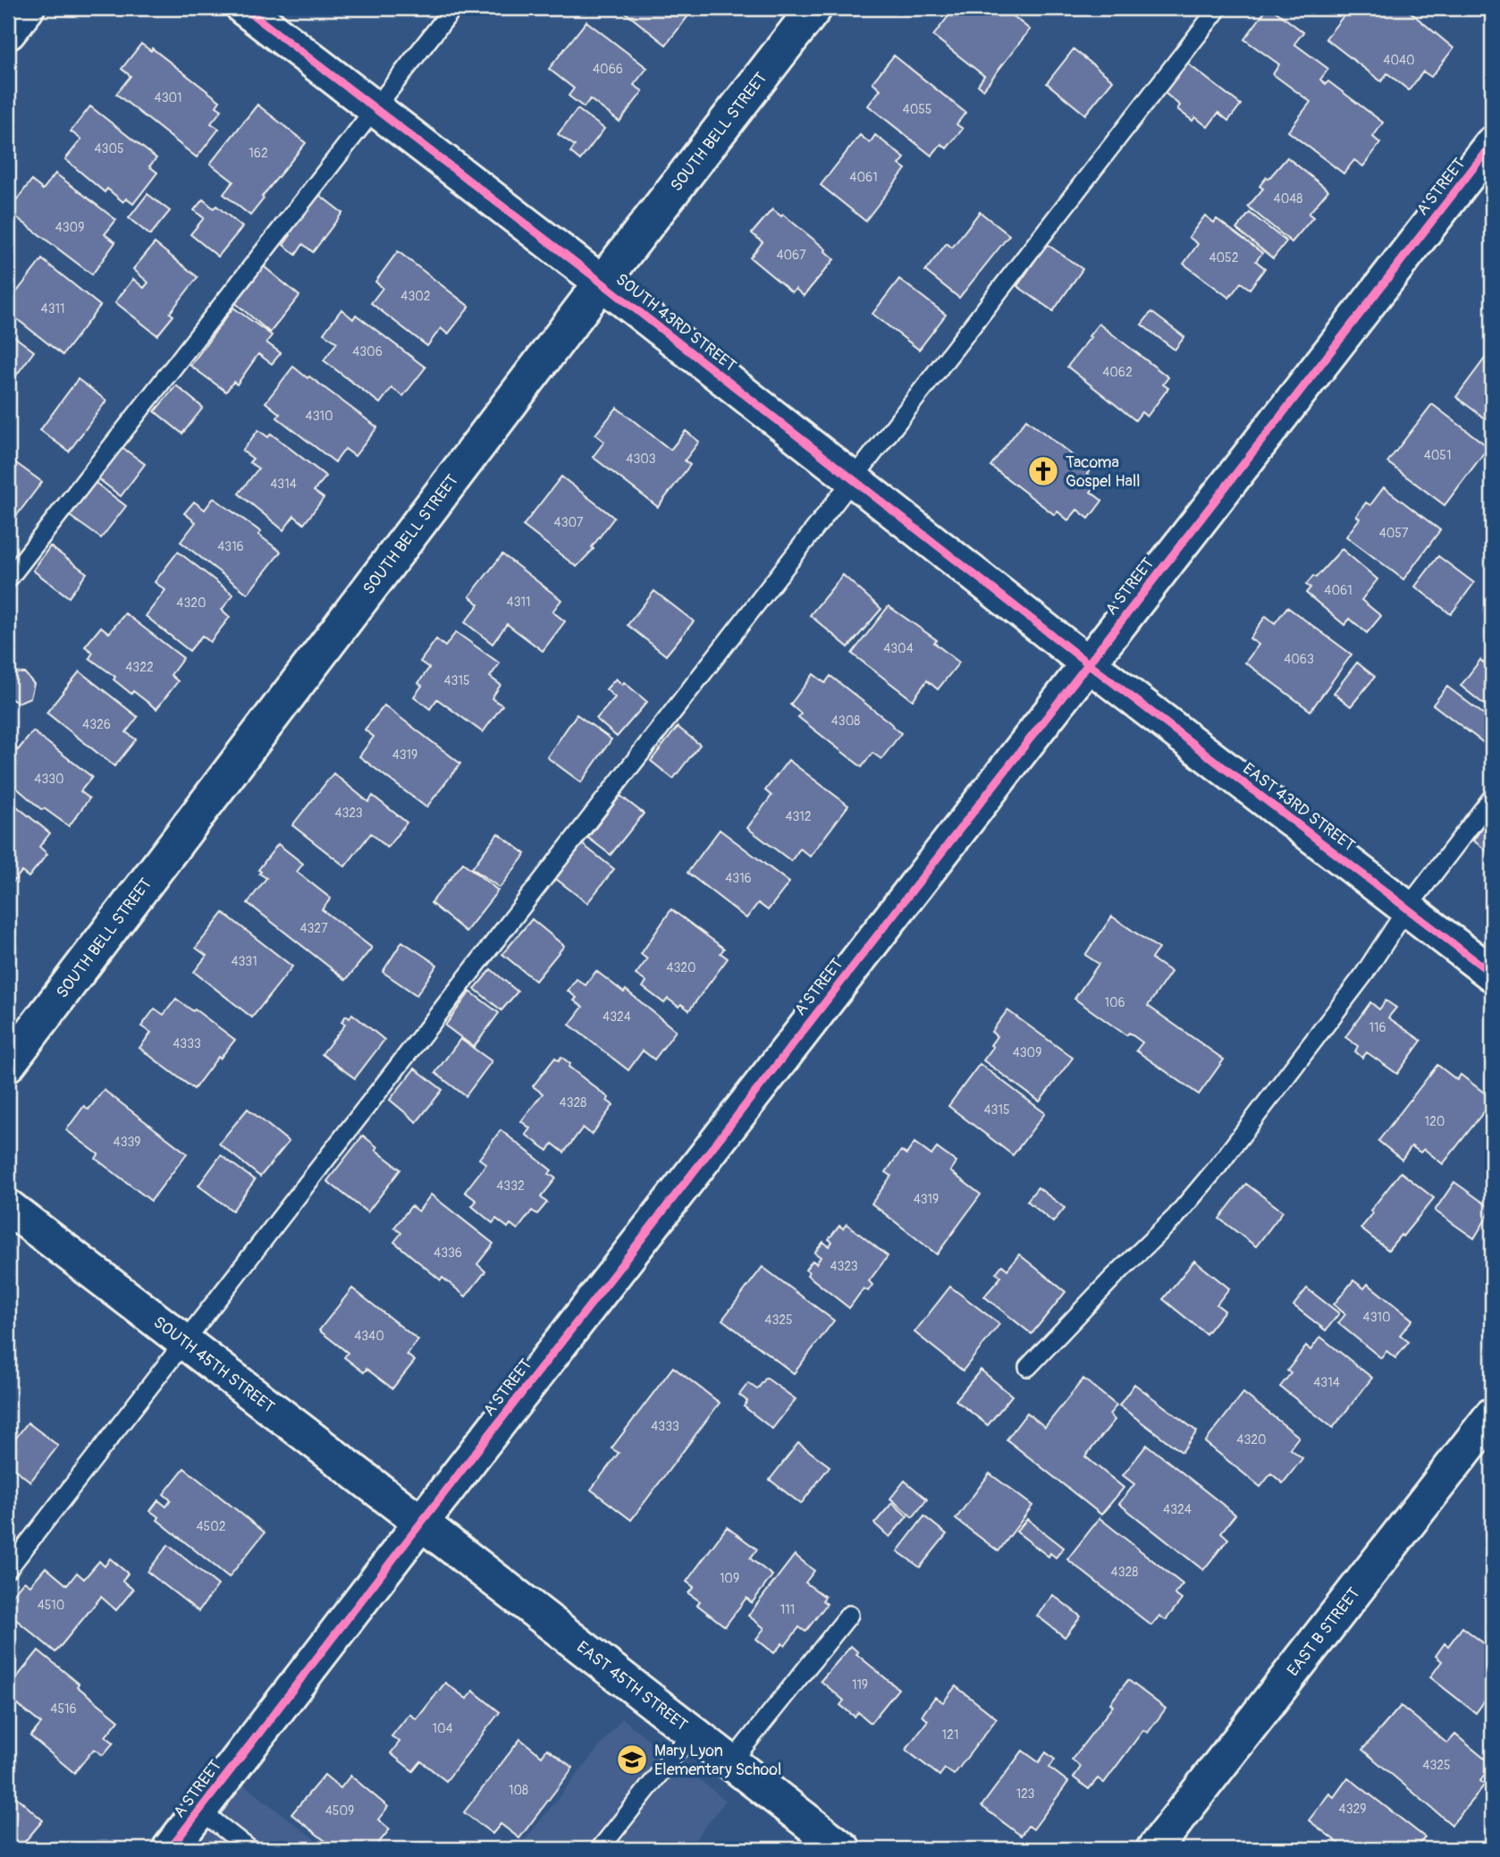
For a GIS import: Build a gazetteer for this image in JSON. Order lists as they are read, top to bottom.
{
  "streets": {
    "street": [
      "SOUTH BELL STREET",
      "A STREET",
      "SOUTH 43RD STREET",
      "EAST 43RD STREET",
      "SOUTH 45TH STREET",
      "EAST B STREET",
      "EAST 45TH STREET"
    ]
  },
  "crossings": [
    ["SOUTH BELL STREET", "SOUTH 43RD STREET"],
    ["A STREET", "SOUTH 43RD STREET"],
    ["A STREET", "EAST 43RD STREET"],
    ["A STREET", "SOUTH 45TH STREET"],
    ["A STREET", "EAST 45TH STREET"],
    ["SOUTH 43RD STREET", "EAST 43RD STREET"],
    ["SOUTH 45TH STREET", "EAST 45TH STREET"]
  ],
  "places": {
    "church": ["Tacoma Gospel Hall"],
    "school or university": ["Mary Lyon Elementary School"]
  },
  "house_numbers": [
    "4040",
    "4066",
    "4301",
    "4055",
    "4305",
    "162",
    "4061",
    "4048",
    "4309",
    "4067",
    "4052",
    "4302",
    "4311",
    "4306",
    "4062",
    "4310",
    "4051",
    "4303",
    "4314",
    "4307",
    "4057",
    "4316",
    "4061",
    "4311",
    "4320",
    "4304",
    "4063",
    "4322",
    "4315",
    "4308",
    "4326",
    "4319",
    "4330",
    "4323",
    "4312",
    "4316",
    "4327",
    "4331",
    "4320",
    "106",
    "4324",
    "116",
    "4333",
    "4309",
    "4328",
    "4315",
    "120",
    "4339",
    "4332",
    "4319",
    "4336",
    "4323",
    "4310",
    "4325",
    "4340",
    "4314",
    "4333",
    "4320",
    "4324",
    "4502",
    "4328",
    "109",
    "4510",
    "111",
    "119",
    "4516",
    "104",
    "121",
    "4325",
    "108",
    "123",
    "4329",
    "4509"
  ]
}
